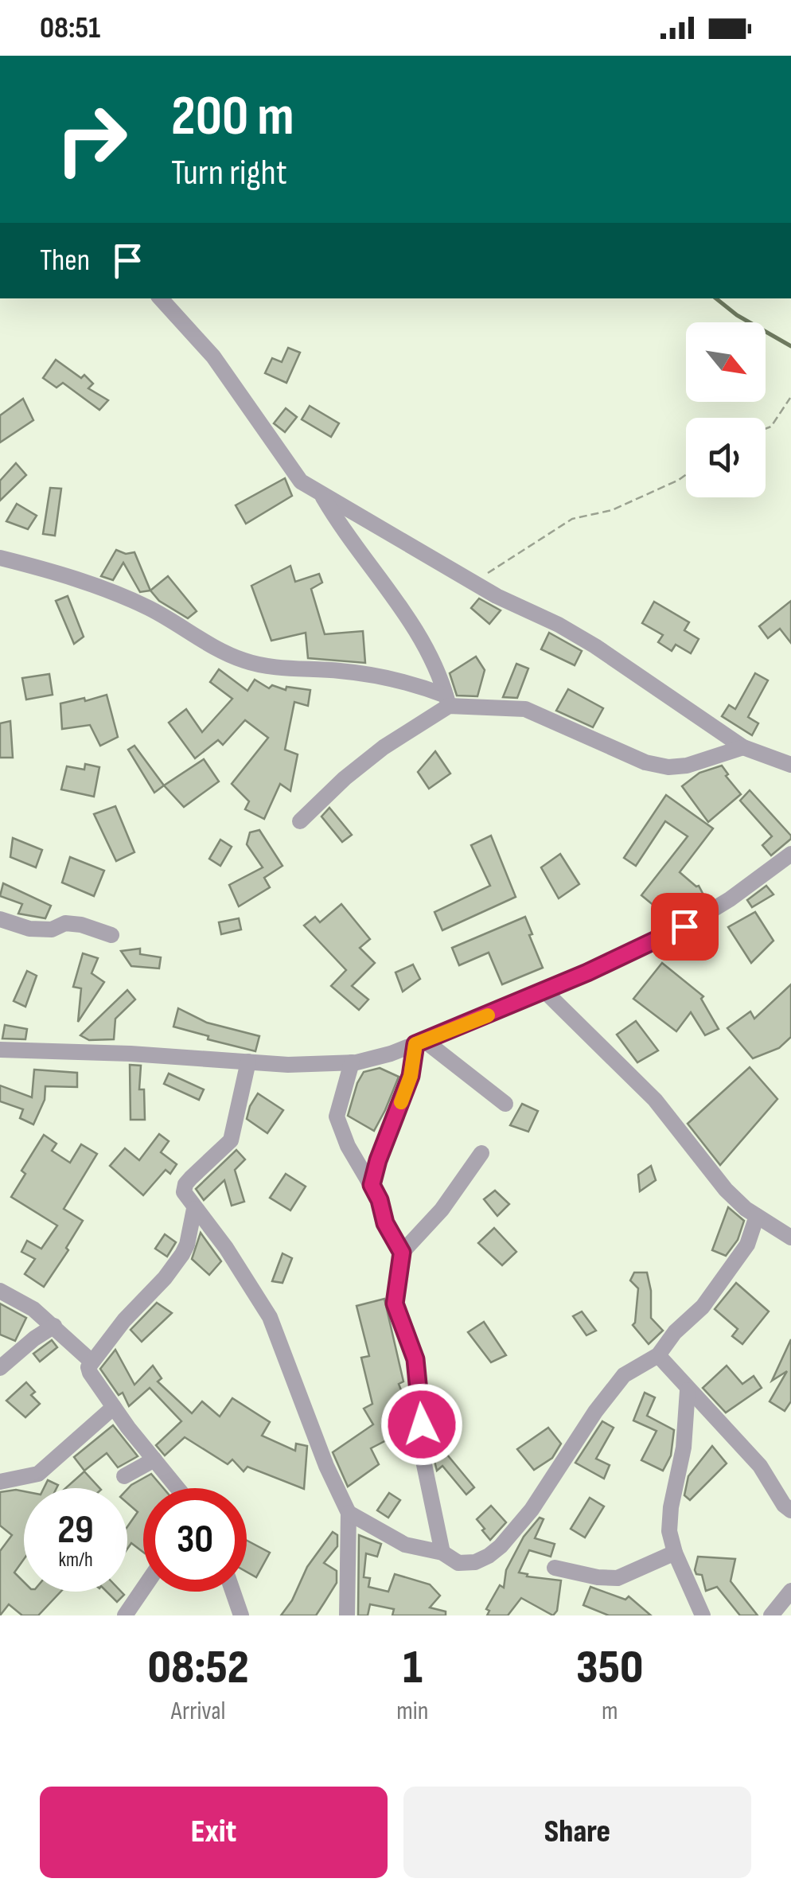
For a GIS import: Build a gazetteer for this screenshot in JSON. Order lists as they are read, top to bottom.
{
  "north": "bottom right",
  "page": {
    "status": "08:51",
    "turn": ["200 m", "Turn right"],
    "then": "Then",
    "speed": "29 km/h",
    "limit": "30",
    "eta": [
      "08:52",
      "Arrival",
      "1",
      "min",
      "350",
      "m"
    ],
    "buttons": ["Exit", "Share"]
  }
}
